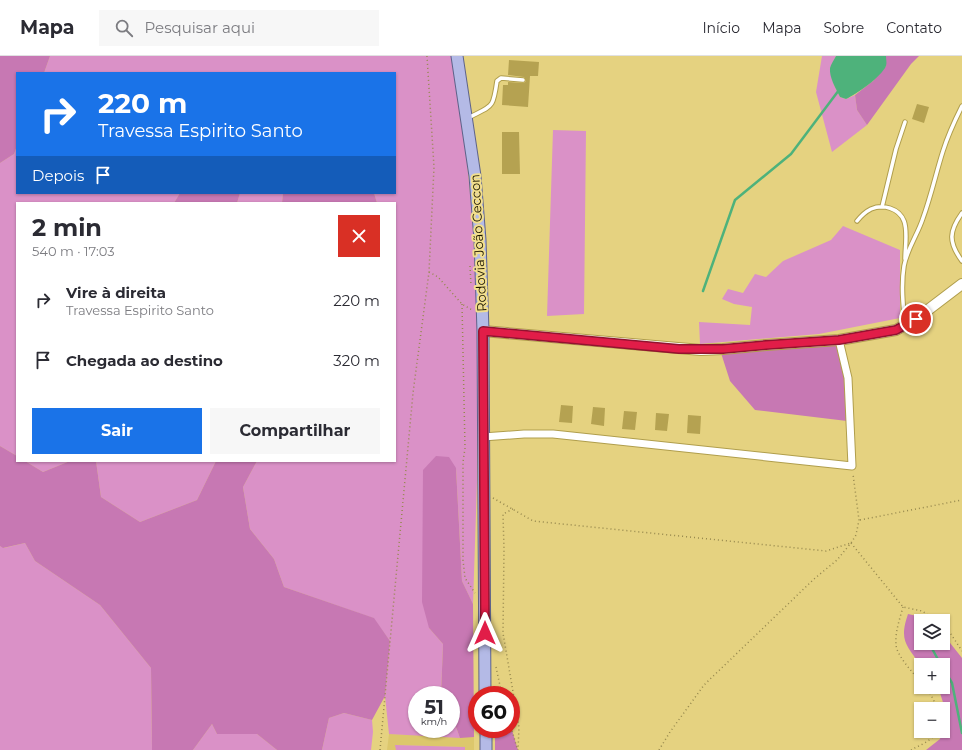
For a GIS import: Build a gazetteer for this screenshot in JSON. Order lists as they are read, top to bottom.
{
  "streets": {
    "main road": ["Rodovia João Ceccon"]
  },
  "page": {
    "header": "Mapa",
    "search": "Pesquisar aqui",
    "nav": [
      "Início",
      "Mapa",
      "Sobre",
      "Contato"
    ],
    "turn": ["220 m", "Travessa Espirito Santo"],
    "then": "Depois",
    "heading": ["2 min", "540 m · 17:03"],
    "list": [
      {
        "name": "Vire à direita",
        "note": "Travessa Espirito Santo",
        "value": "220 m"
      },
      {
        "name": "Chegada ao destino",
        "value": "320 m"
      }
    ],
    "buttons": ["Sair", "Compartilhar"],
    "map_buttons": ["+", "−"],
    "speed": "51 km/h",
    "limit": "60"
  }
}
